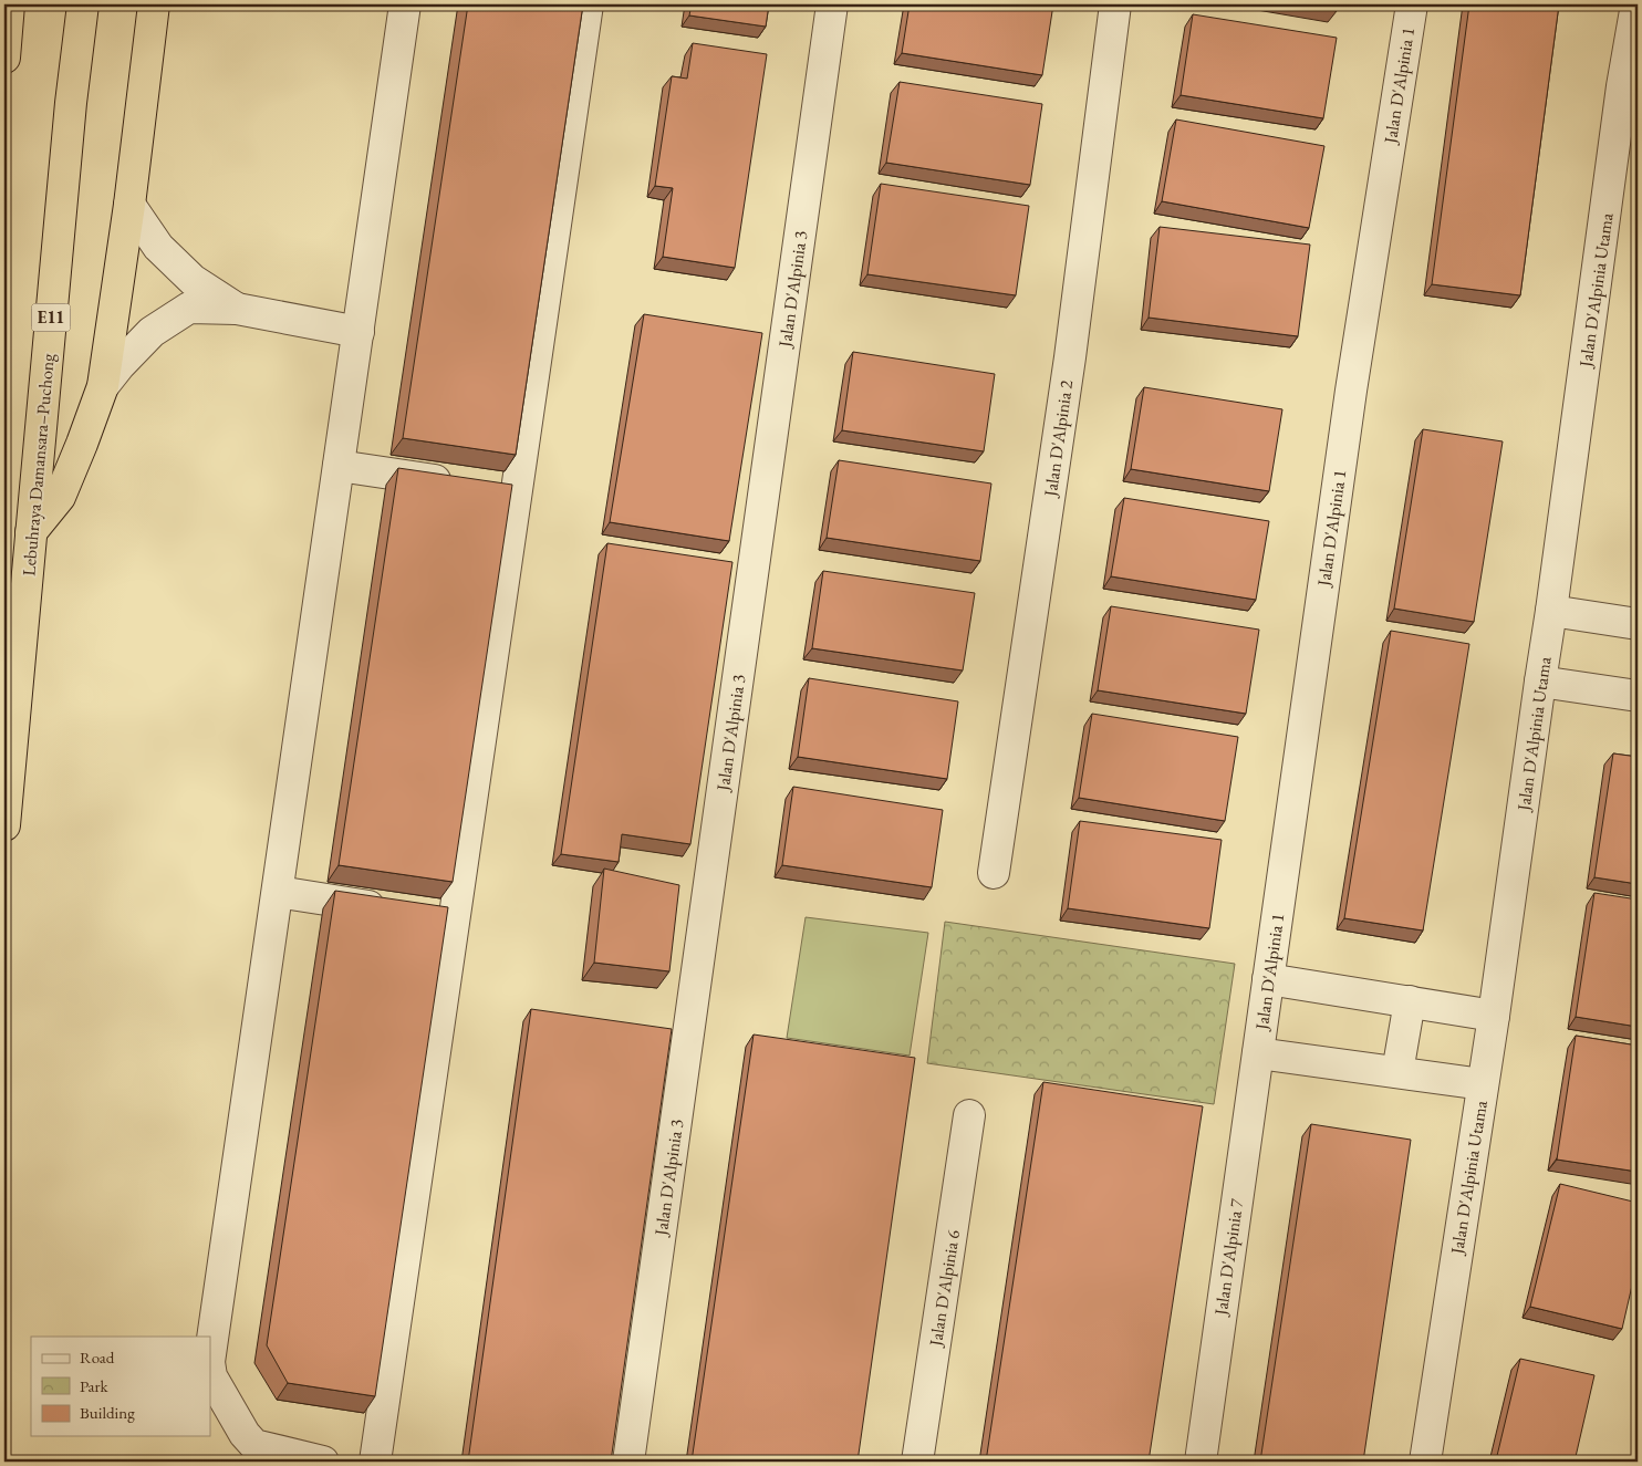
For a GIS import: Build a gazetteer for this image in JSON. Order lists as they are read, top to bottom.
{
  "streets": {
    "highway": ["E11", "Lebuhraya Damansara–Puchong"],
    "street": [
      "Jalan D'Alpinia 1",
      "Jalan D'Alpinia 3",
      "Jalan D'Alpinia Utama",
      "Jalan D'Alpinia 2",
      "Jalan D'Alpinia 7",
      "Jalan D'Alpinia 6"
    ]
  },
  "crossings": [
    ["Jalan D'Alpinia 1", "Jalan D'Alpinia 7"]
  ],
  "legend": ["Road", "Park", "Building"]
}
